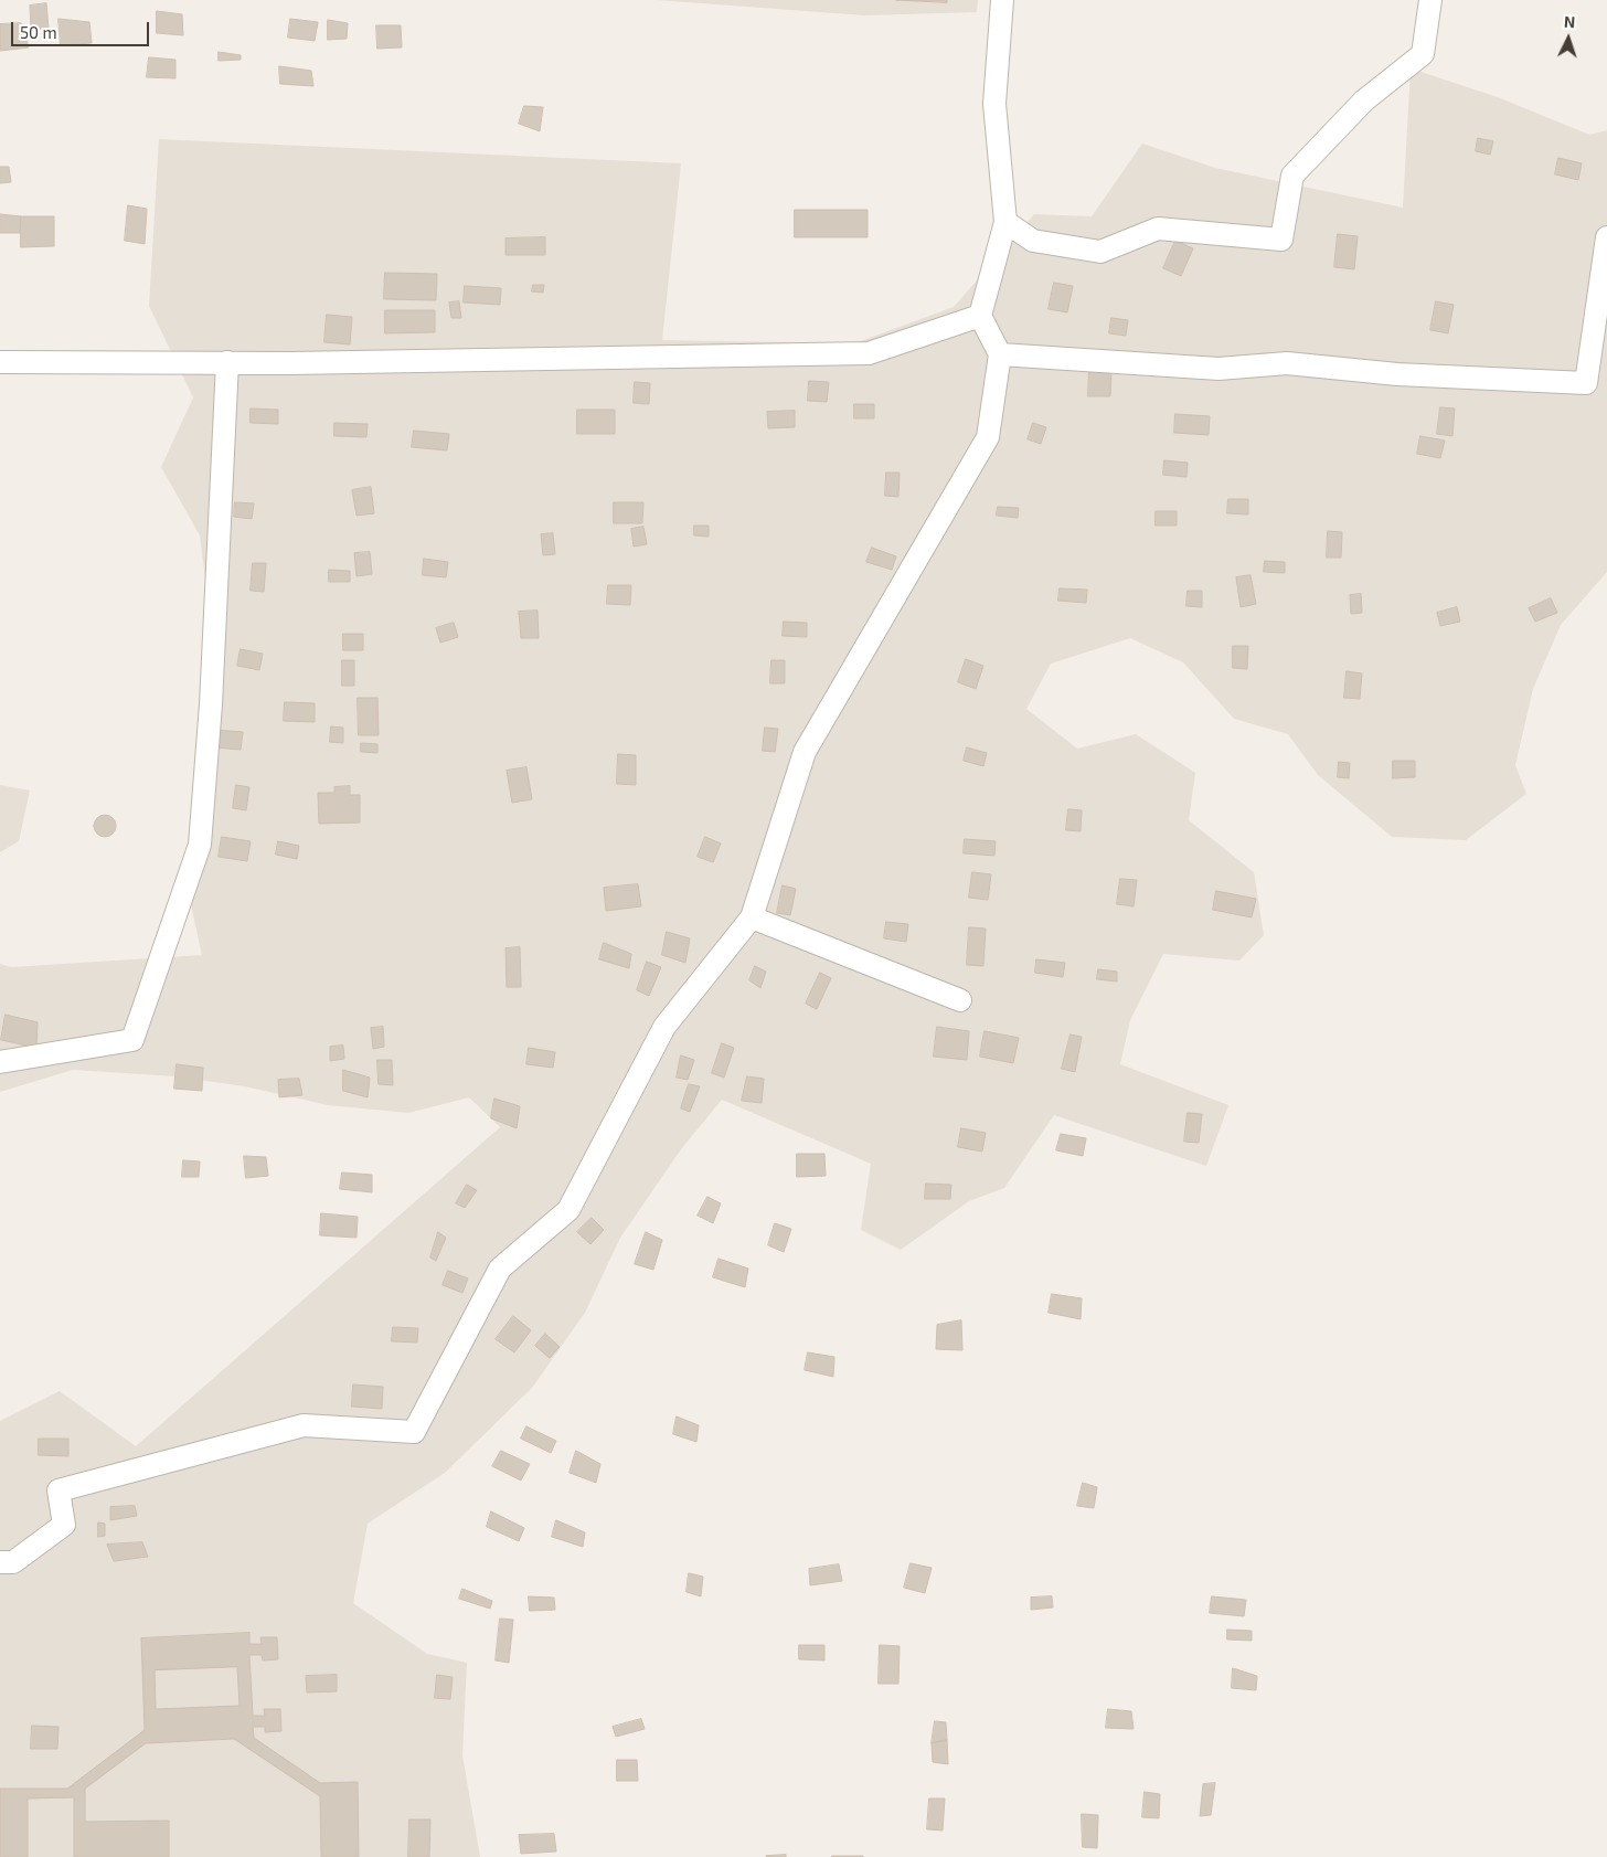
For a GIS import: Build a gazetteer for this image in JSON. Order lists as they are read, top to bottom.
{
  "scale_bar": "50 m",
  "north": "top"
}
